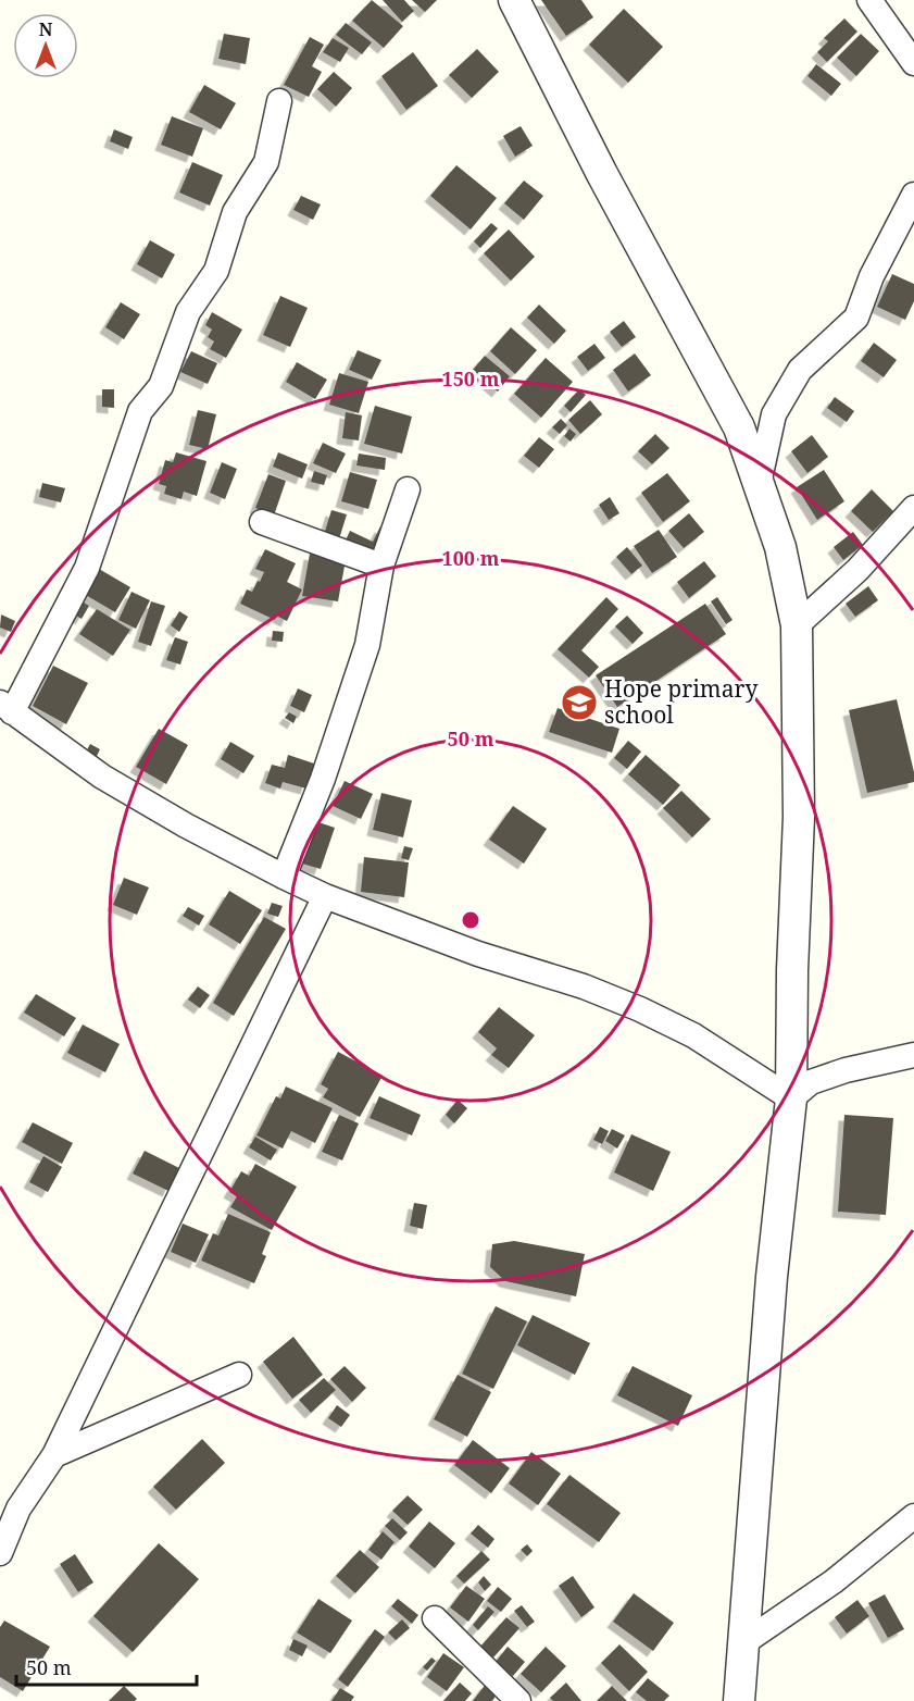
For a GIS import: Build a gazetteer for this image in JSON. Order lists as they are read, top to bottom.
{
  "places": {
    "school or university": ["Hope primary school"]
  },
  "scale_bar": "50 m",
  "north": "top",
  "rings": ["150 m", "100 m", "50 m"]
}
